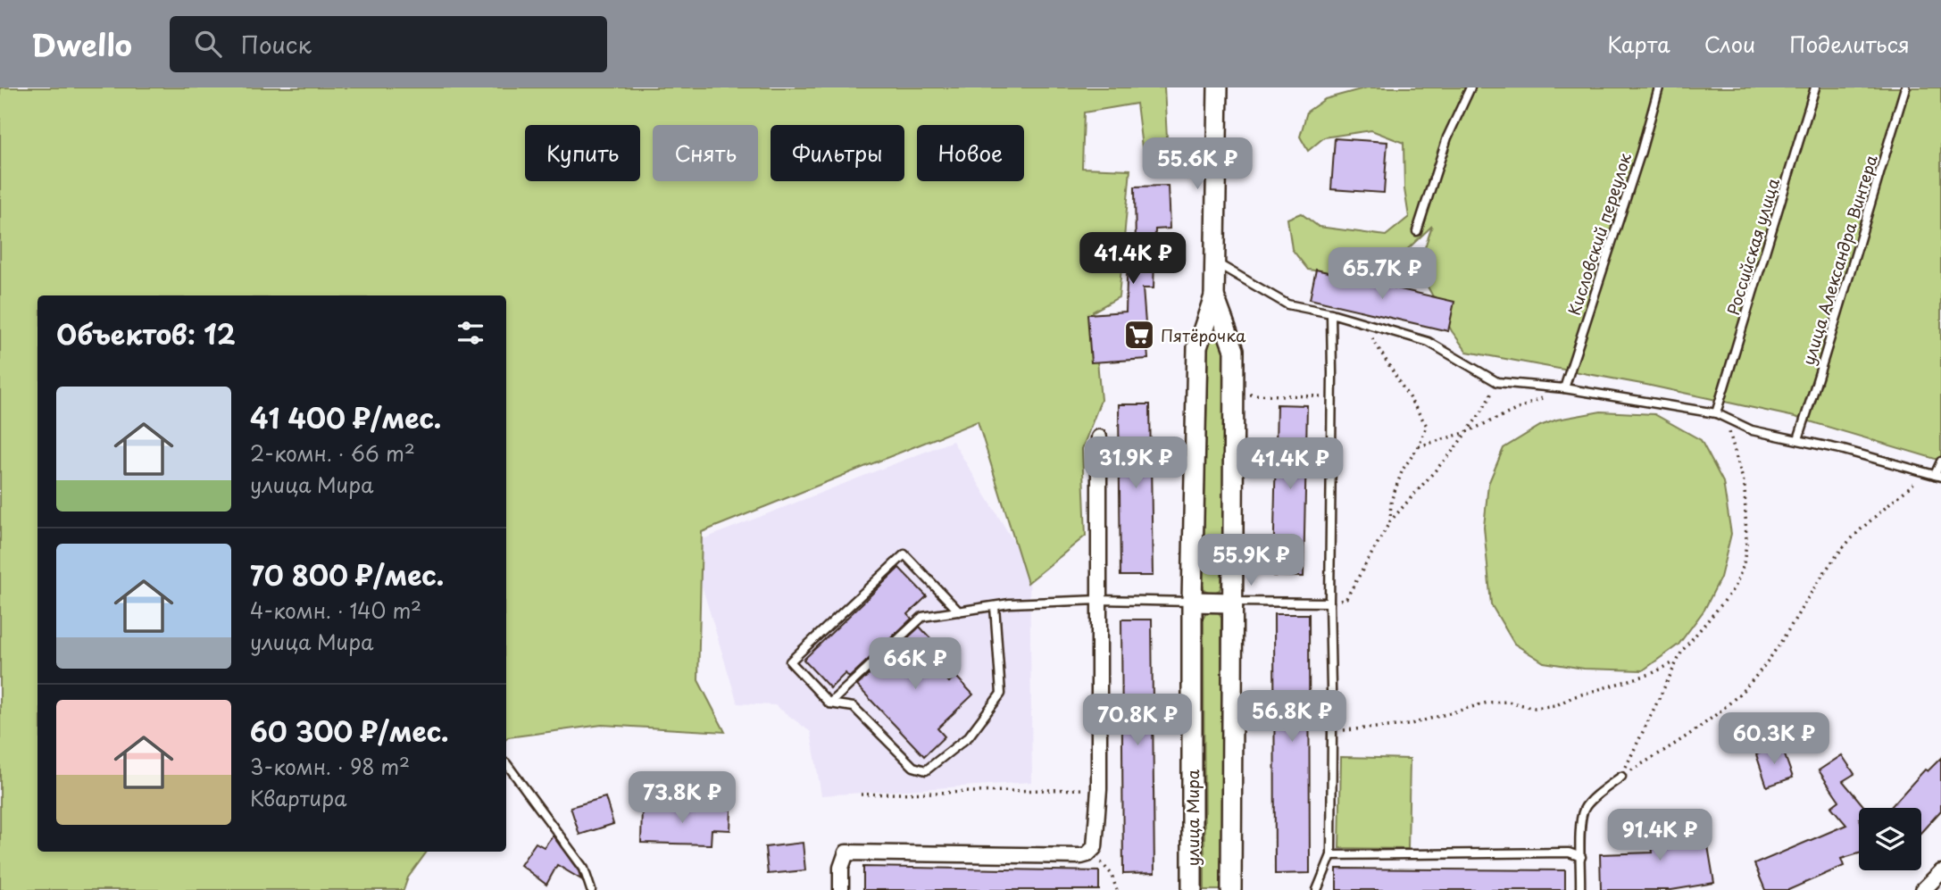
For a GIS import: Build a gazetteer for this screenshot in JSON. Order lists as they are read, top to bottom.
{
  "streets": {
    "street": ["улица Мира"],
    "lane": ["Кисловский переулок", "Российская улица", "улица Александра Винтера"]
  },
  "places": {
    "supermarket": ["Пятёрочка"]
  },
  "page": {
    "header": "Dwello",
    "search": "Поиск",
    "nav": ["Карта", "Слои", "Поделиться"],
    "chip": [
      "Купить",
      "Снять",
      "Фильтры",
      "Новое"
    ],
    "price": [
      "55.6K ₽",
      "41.4K ₽",
      "65.7K ₽",
      "31.9K ₽",
      "41.4K ₽",
      "55.9K ₽",
      "66K ₽",
      "56.8K ₽",
      "70.8K ₽",
      "60.3K ₽",
      "73.8K ₽",
      "91.4K ₽"
    ],
    "heading": "Объектов: 12",
    "list": [
      {
        "name": "41 400 ₽/мес.",
        "note": "2-комн. · 66 m² · улица Мира"
      },
      {
        "name": "70 800 ₽/мес.",
        "note": "4-комн. · 140 m² · улица Мира"
      },
      {
        "name": "60 300 ₽/мес.",
        "note": "3-комн. · 98 m² · Квартира"
      }
    ]
  }
}
